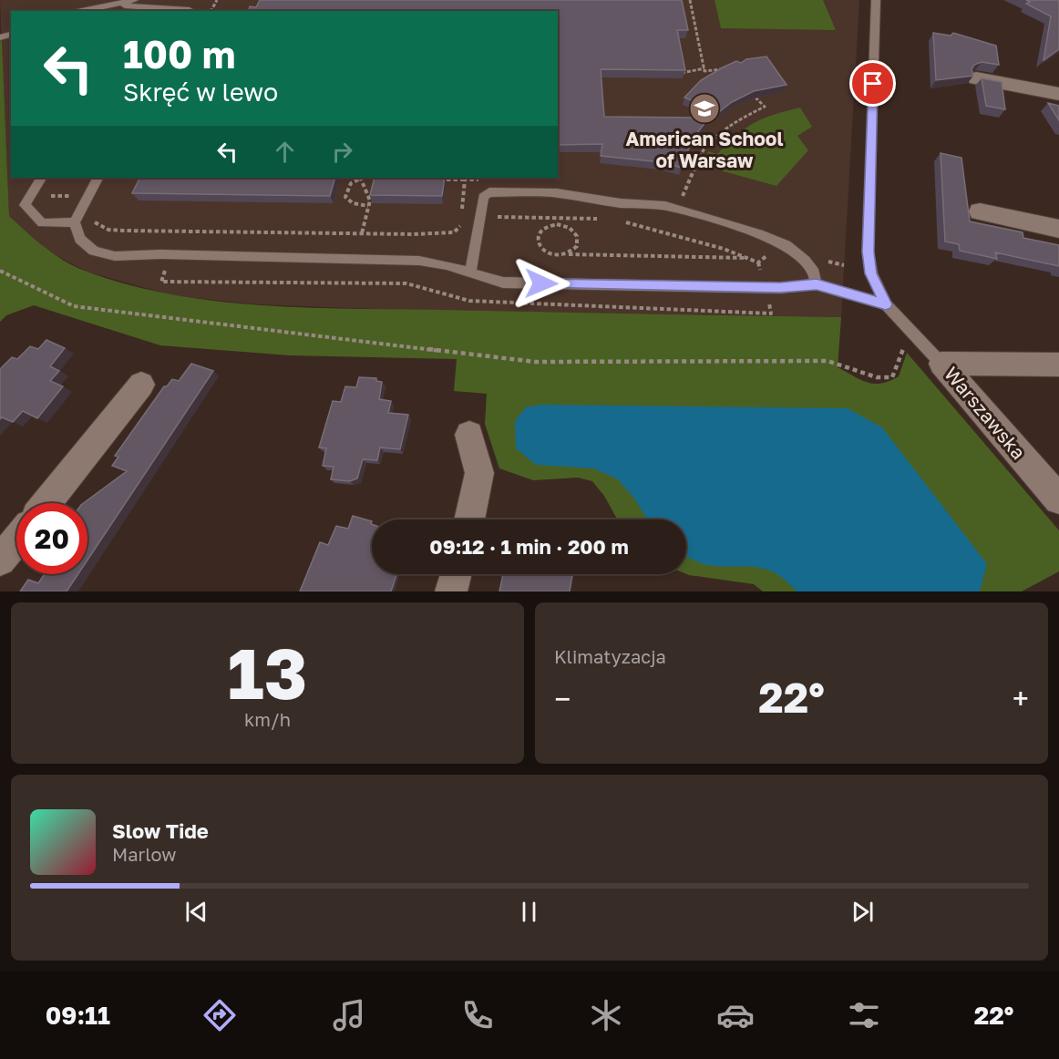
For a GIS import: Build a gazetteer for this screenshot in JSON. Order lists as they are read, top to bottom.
{
  "streets": {
    "street": ["Warszawska"]
  },
  "places": {
    "school or university": ["American School of Warsaw"]
  },
  "page": {
    "turn": ["100 m", "Skręć w lewo"],
    "limit": "20",
    "trip": "09:12 · 1 min · 200 m",
    "tile": [
      ["13", "km/h"],
      "Klimatyzacja"
    ],
    "heat": ["−", "22°", "+"],
    "song": ["Slow Tide", "Marlow"],
    "tabs": ["09:11", "22°"]
  }
}
